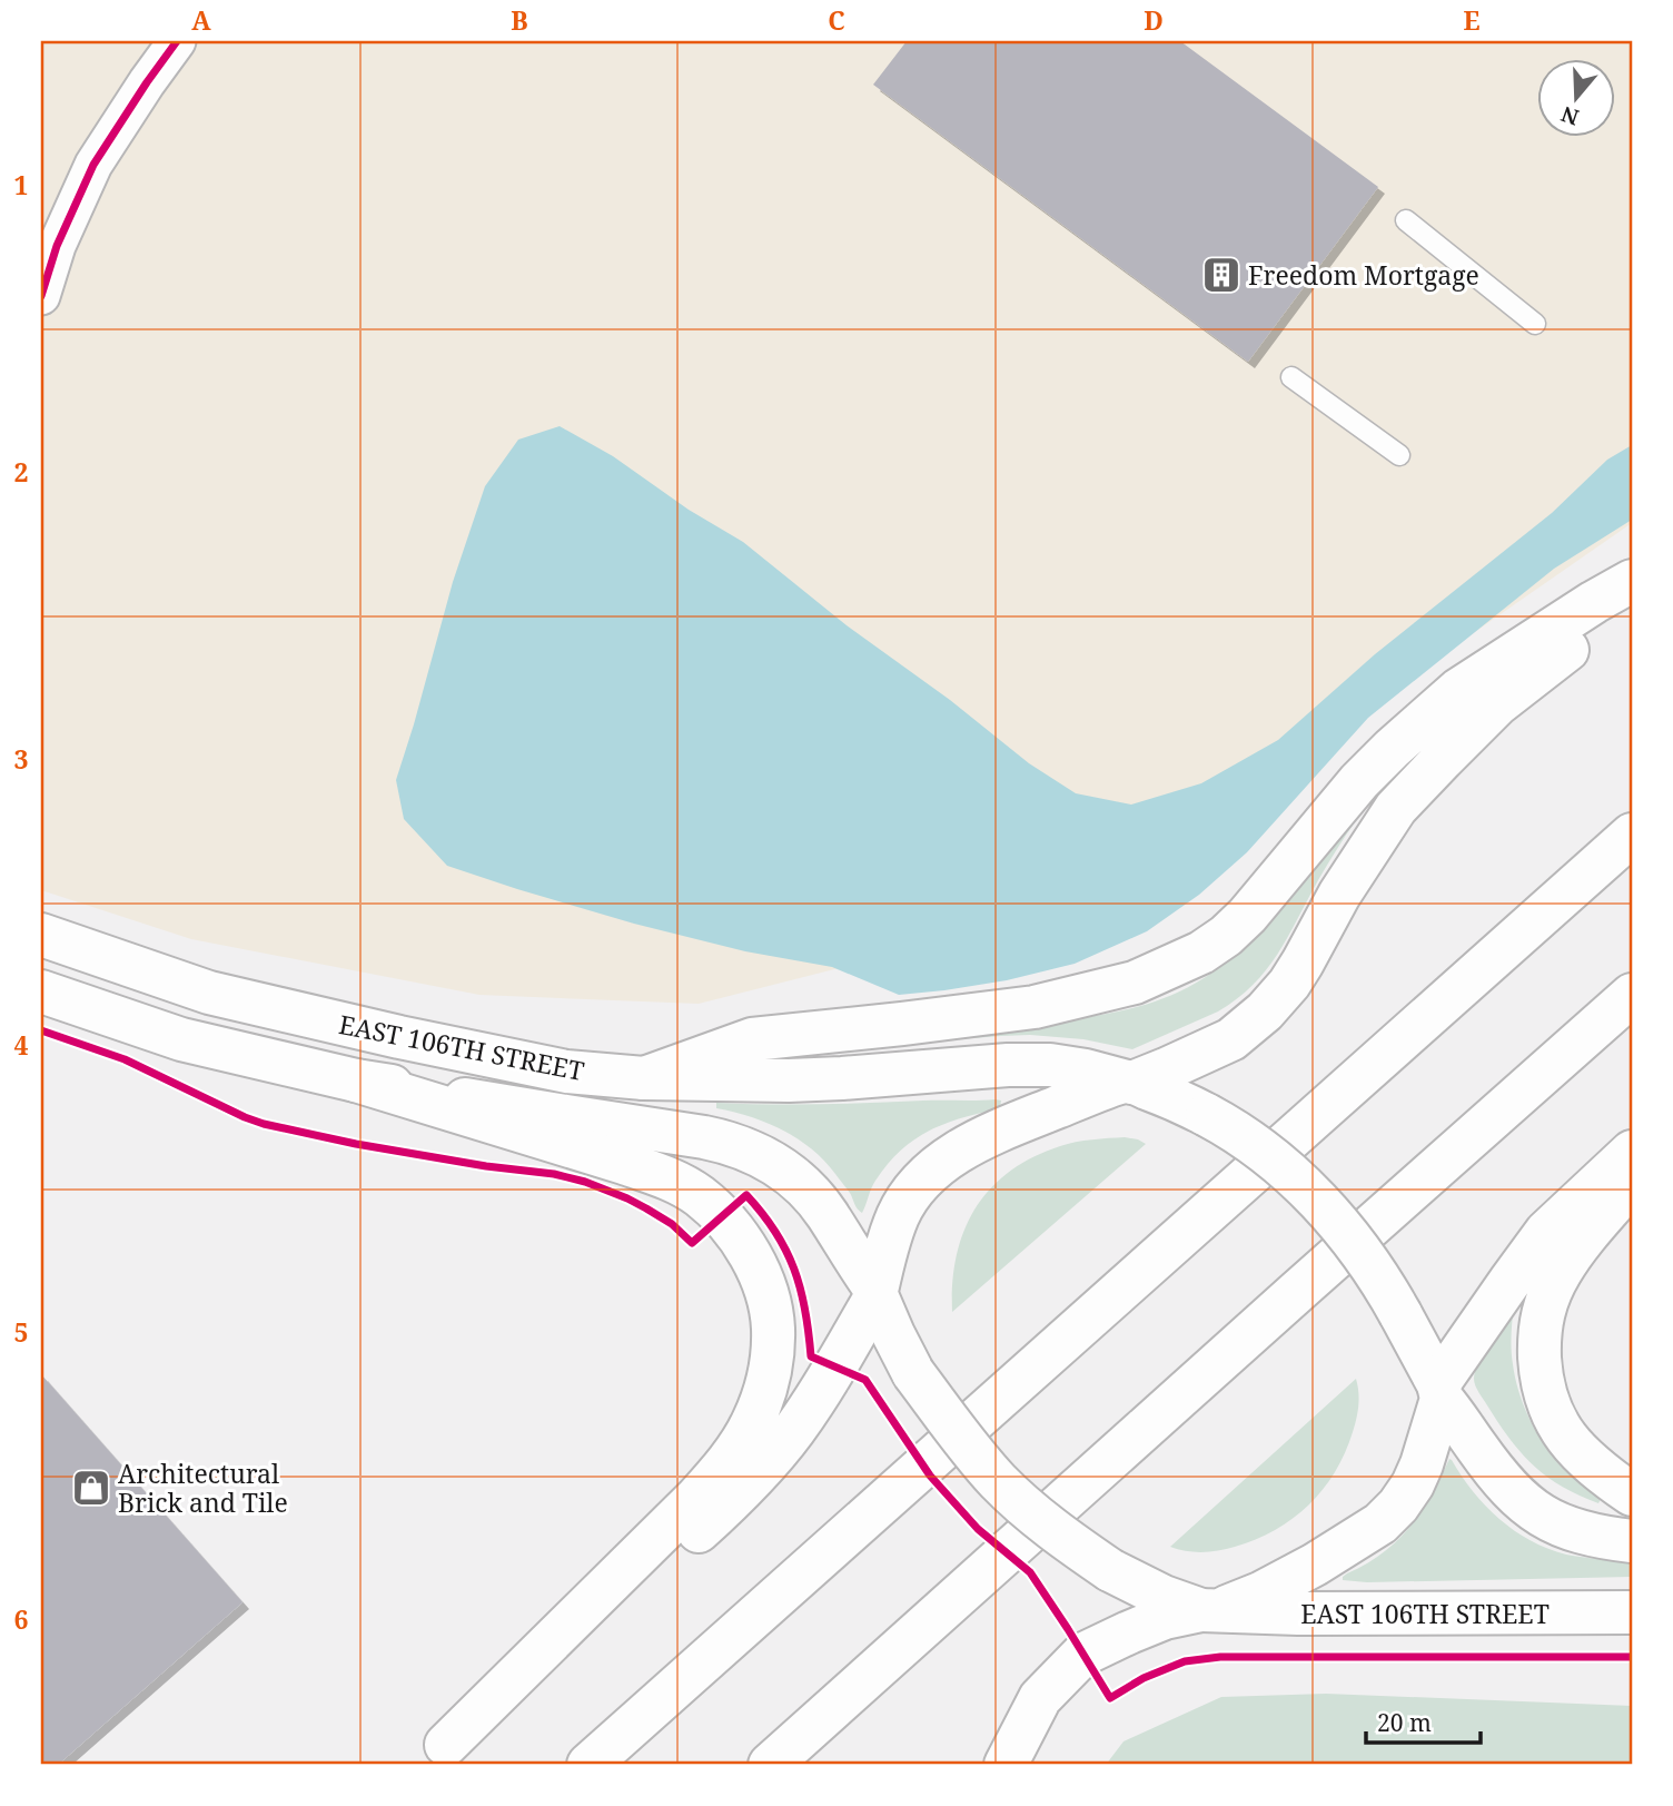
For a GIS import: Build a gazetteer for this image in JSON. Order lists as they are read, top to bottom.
{
  "streets": {
    "main road": ["EAST 106TH STREET"]
  },
  "places": {
    "building": ["Freedom Mortgage"],
    "shop": ["Architectural Brick and Tile"]
  },
  "scale_bar": "20 m",
  "north": "bottom",
  "grid": {
    "columns": [
      "A",
      "B",
      "C",
      "D",
      "E"
    ],
    "rows": [
      "1",
      "2",
      "3",
      "4",
      "5",
      "6"
    ]
  }
}
